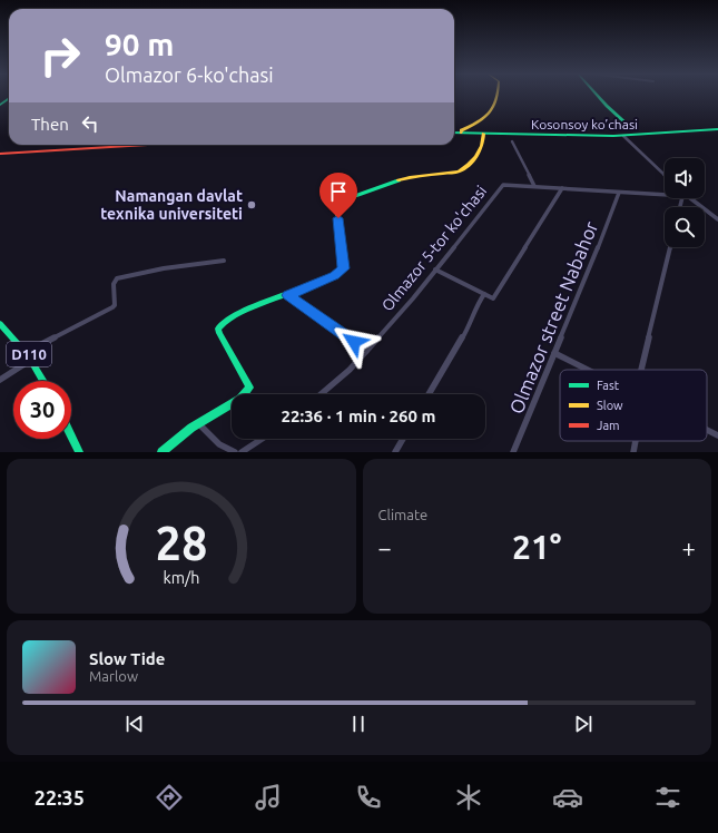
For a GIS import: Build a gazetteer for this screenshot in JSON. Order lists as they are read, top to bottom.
{
  "streets": {
    "street": [
      "Kosonsoy ko’chasi",
      "Olmazor 5-tor ko'chasi",
      "Olmazor street Nabahor",
      "D110"
    ]
  },
  "crossings": [
    ["Olmazor 5-tor ko'chasi", "Olmazor street Nabahor"]
  ],
  "places": ["Namangan davlat texnika universiteti"],
  "legend": ["Fast", "Slow", "Jam"],
  "page": {
    "turn": ["90 m", "Olmazor 6-ko'chasi"],
    "then": "Then",
    "limit": "30",
    "trip": "22:36 · 1 min · 260 m",
    "tile": "Climate",
    "heat": ["−", "21°", "+"],
    "song": ["Slow Tide", "Marlow"],
    "tabs": "22:35",
    "gauge": ["28", "km/h"]
  }
}
